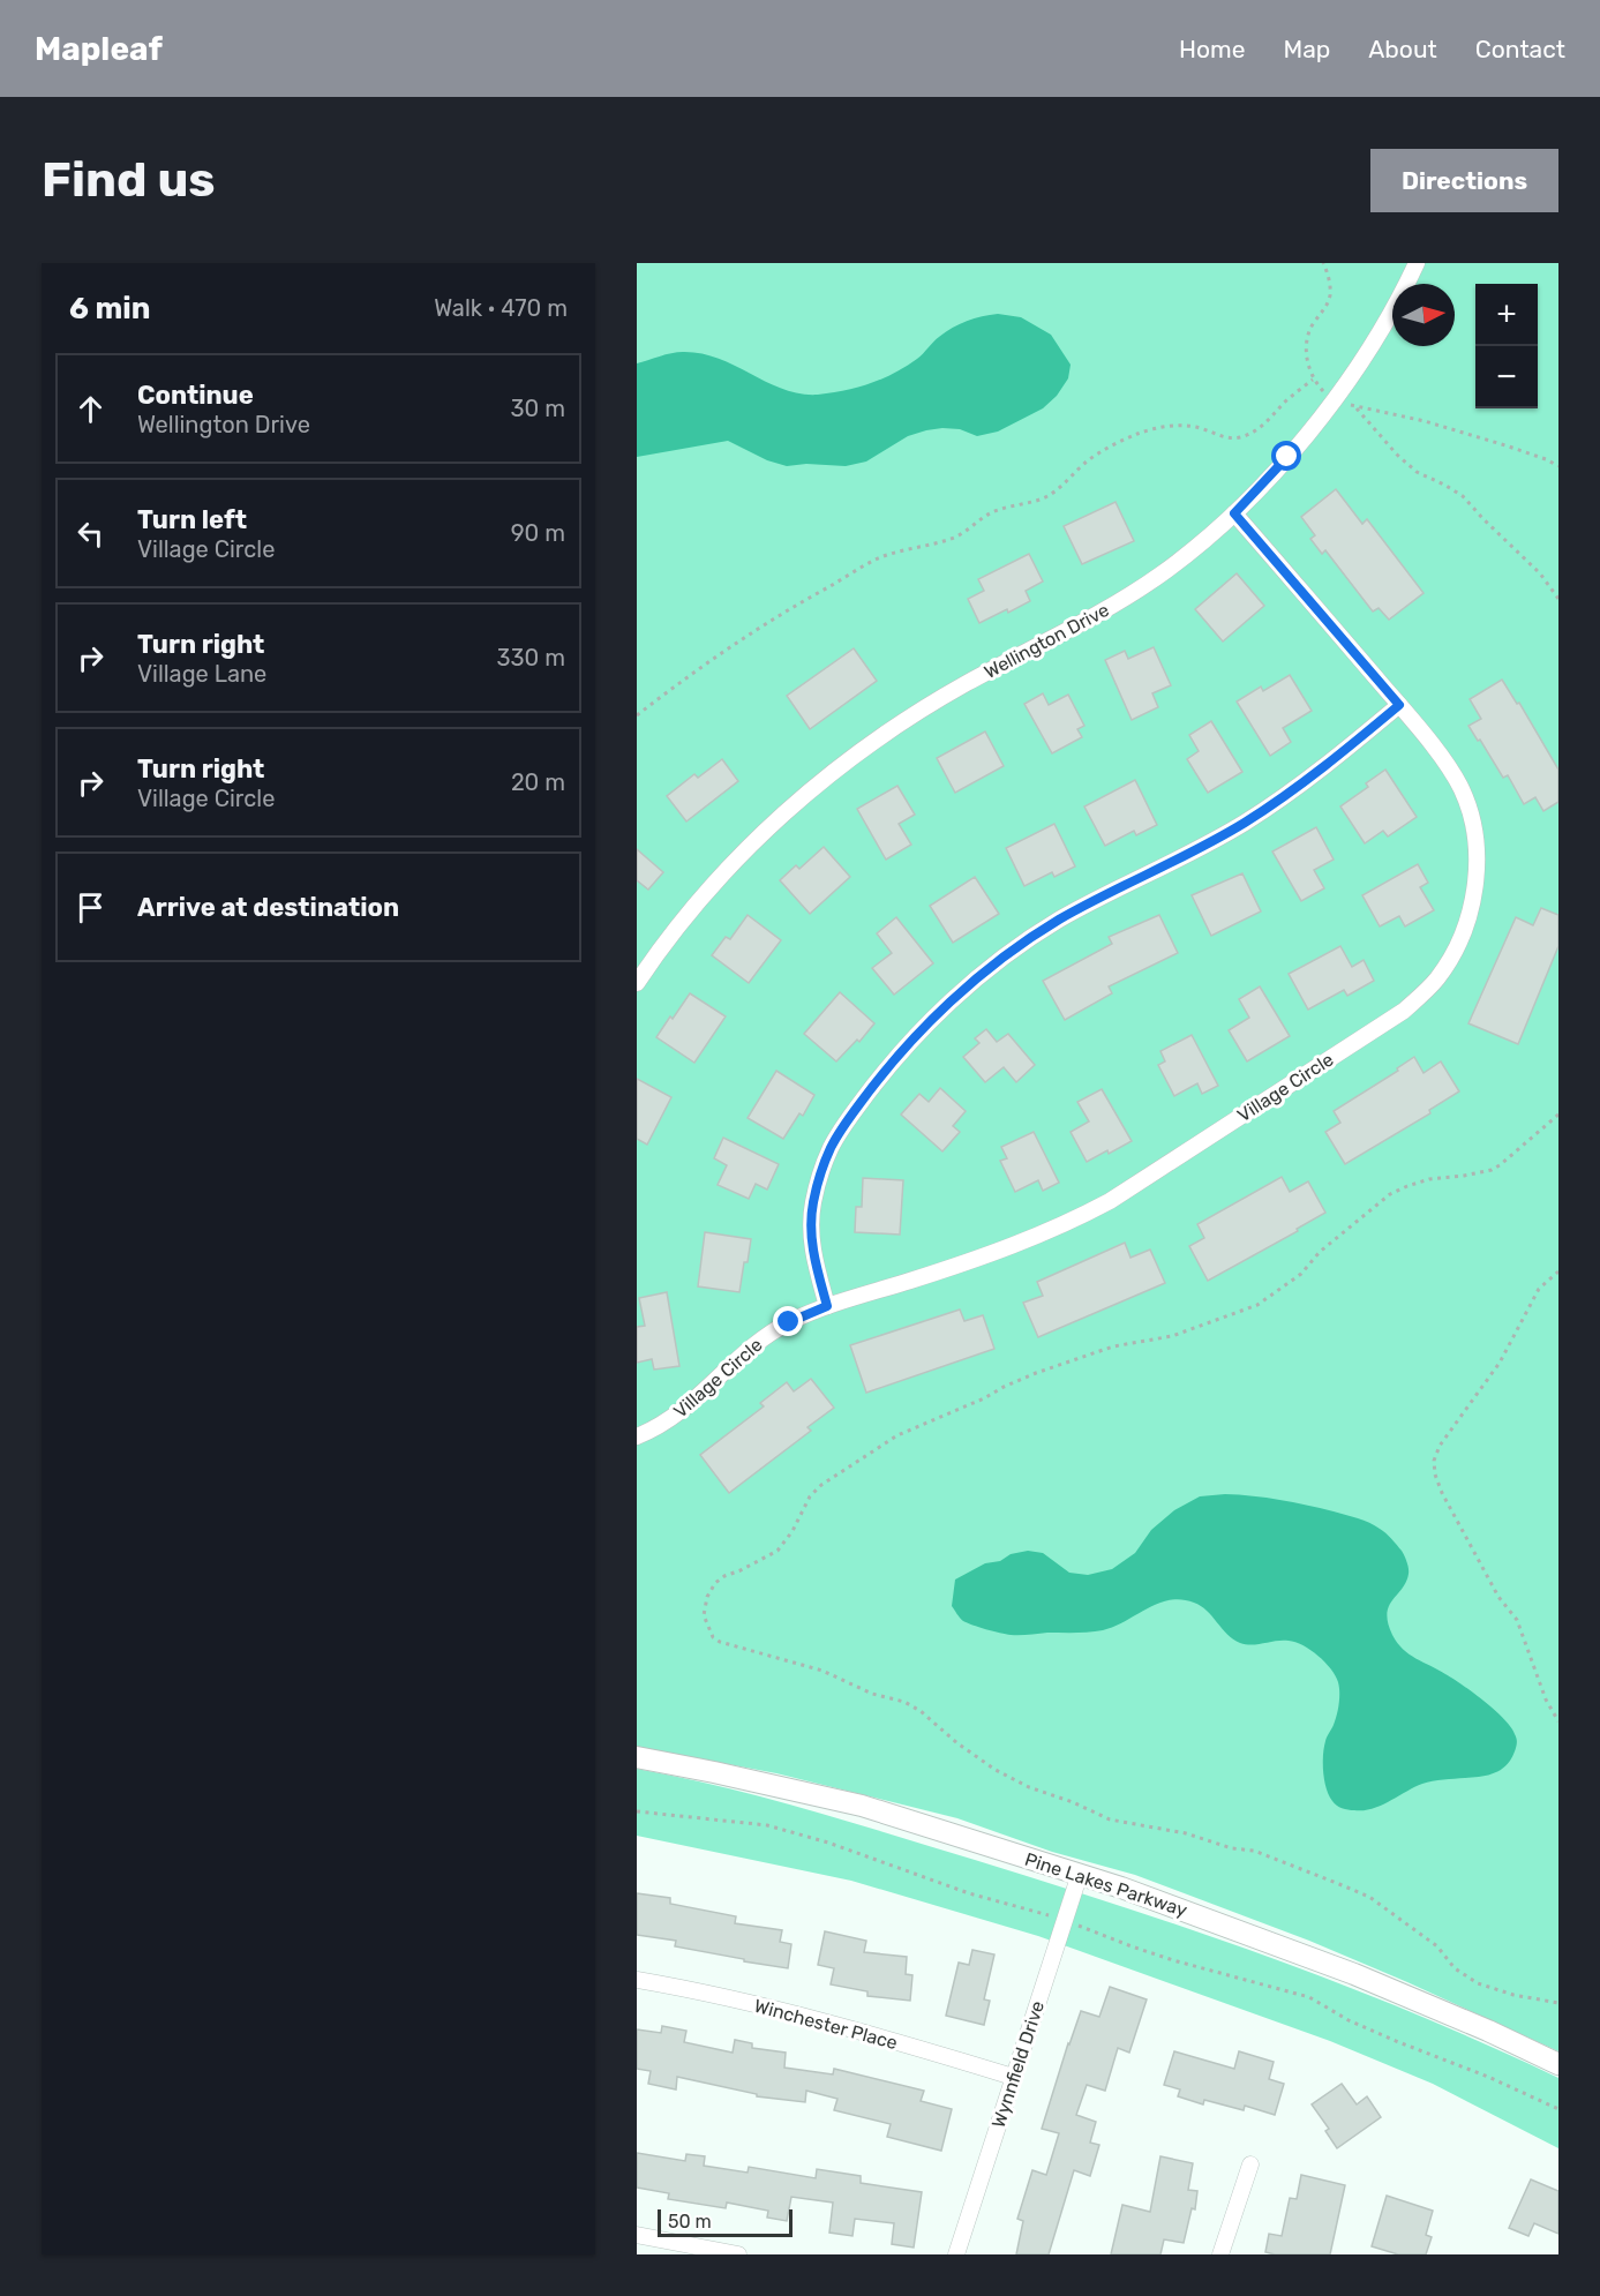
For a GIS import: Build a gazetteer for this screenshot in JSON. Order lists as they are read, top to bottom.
{
  "streets": {
    "street": [
      "Wellington Drive",
      "Village Circle",
      "Pine Lakes Parkway",
      "Winchester Place",
      "Wynnfield Drive"
    ]
  },
  "crossings": [
    ["Wellington Drive", "Village Circle"],
    ["Pine Lakes Parkway", "Wynnfield Drive"],
    ["Winchester Place", "Wynnfield Drive"]
  ],
  "scale_bar": "50 m",
  "north": "right",
  "page": {
    "header": "Mapleaf",
    "nav": [
      "Home",
      "Map",
      "About",
      "Contact"
    ],
    "buttons": "Directions",
    "title": "Find us",
    "heading": ["6 min", "Walk · 470 m"],
    "map_buttons": ["+", "−"],
    "list": [
      ["Continue", "Wellington Drive", "30 m"],
      ["Turn left", "Village Circle", "90 m"],
      ["Turn right", "Village Lane", "330 m"],
      ["Turn right", "Village Circle", "20 m"],
      "Arrive at destination"
    ],
    "scale": "50 m"
  }
}
